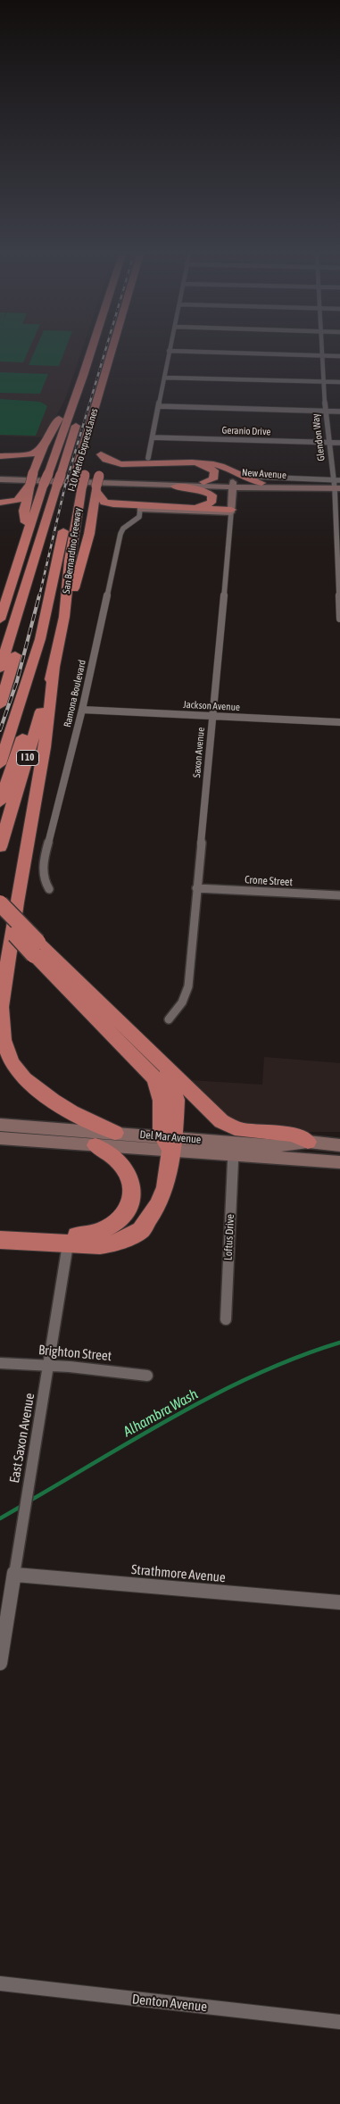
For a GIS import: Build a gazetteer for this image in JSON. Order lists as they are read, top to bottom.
{
  "streets": {
    "highway": ["I-10 Metro ExpressLanes", "San Bernardino Freeway", "I 10"],
    "main road": ["New Avenue", "Saxon Avenue", "Del Mar Avenue"],
    "street": [
      "Geranio Drive",
      "Glendon Way",
      "Ramona Boulevard",
      "Jackson Avenue",
      "Crone Street",
      "Loftus Drive",
      "Brighton Street",
      "East Saxon Avenue",
      "Strathmore Avenue",
      "Denton Avenue"
    ]
  },
  "crossings": [
    ["Geranio Drive", "Glendon Way"],
    ["I-10 Metro ExpressLanes", "San Bernardino Freeway"],
    ["New Avenue", "Saxon Avenue"],
    ["Ramona Boulevard", "Jackson Avenue"],
    ["Jackson Avenue", "Saxon Avenue"],
    ["Saxon Avenue", "Crone Street"],
    ["Del Mar Avenue", "Loftus Drive"],
    ["Brighton Street", "East Saxon Avenue"],
    ["East Saxon Avenue", "Strathmore Avenue"]
  ],
  "water": ["Alhambra Wash"]
}
